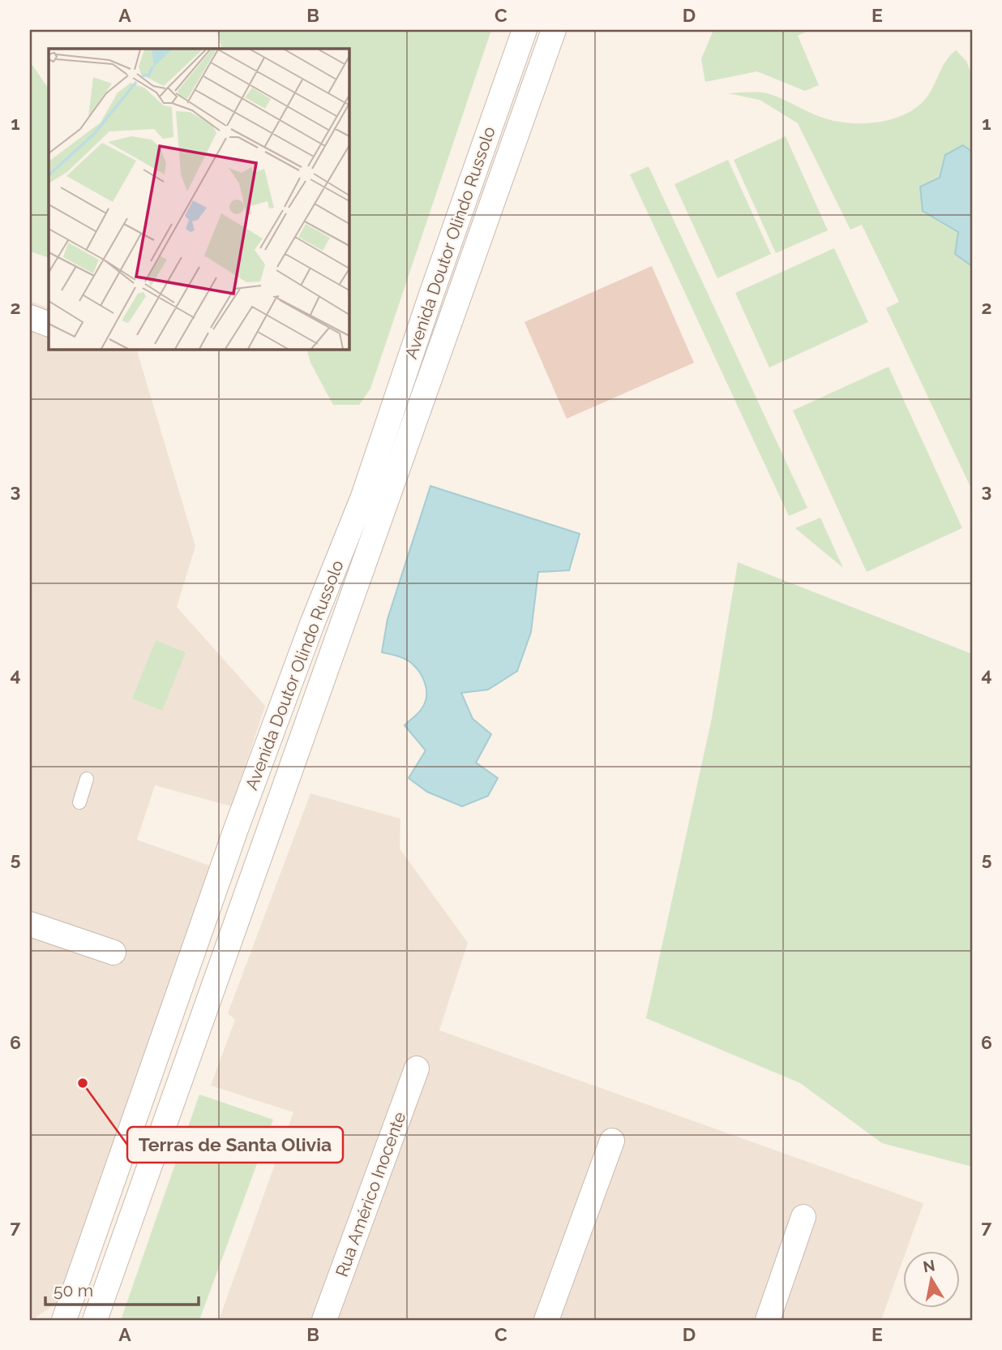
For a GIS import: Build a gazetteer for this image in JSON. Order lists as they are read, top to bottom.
{
  "streets": {
    "street": ["Avenida Doutor Olindo Russolo", "Rua Américo Inocente"]
  },
  "places": ["Terras de Santa Olivia"],
  "scale_bar": "50 m",
  "north": "top",
  "grid": {
    "columns": [
      "A",
      "B",
      "C",
      "D",
      "E"
    ],
    "rows": [
      "1",
      "2",
      "3",
      "4",
      "5",
      "6",
      "7"
    ]
  }
}
